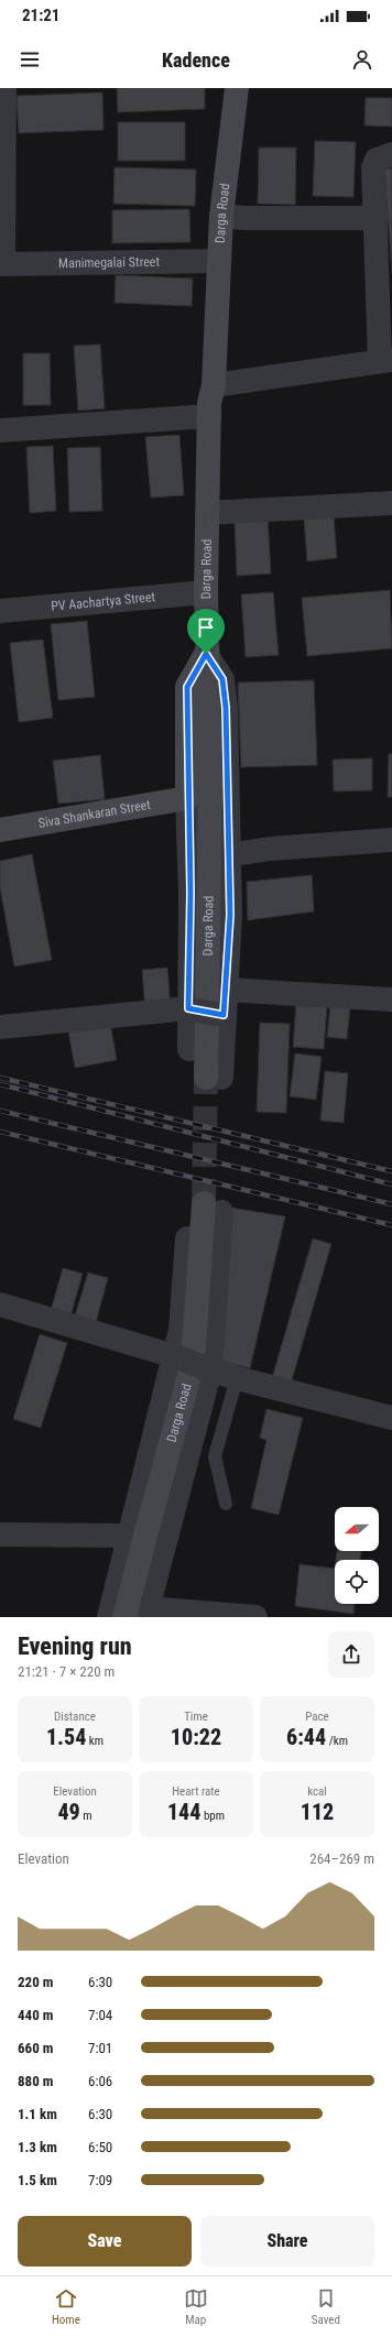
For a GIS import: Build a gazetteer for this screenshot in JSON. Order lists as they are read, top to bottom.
{
  "streets": {
    "street": [
      "Darga Road",
      "Manimegalai Street",
      "PV Aachartya Street",
      "Siva Shankaran Street"
    ]
  },
  "crossings": [
    ["Darga Road", "Manimegalai Street"],
    ["Darga Road", "PV Aachartya Street"]
  ],
  "north": "left",
  "page": {
    "status": "21:21",
    "header": "Kadence",
    "heading": ["Evening run", "21:21 · 7 × 220 m"],
    "stats": [
      ["Distance", "1.54 km"],
      ["Time", "10:22"],
      ["Pace", "6:44 /km"],
      ["Elevation", "49 m"],
      ["Heart rate", "144 bpm"],
      ["kcal", "112"]
    ],
    "chart": ["Elevation", "264–269 m"],
    "list": [
      {
        "name": "220 m",
        "note": "6:30"
      },
      {
        "name": "440 m",
        "note": "7:04"
      },
      {
        "name": "660 m",
        "note": "7:01"
      },
      {
        "name": "880 m",
        "note": "6:06"
      },
      {
        "name": "1.1 km",
        "note": "6:30"
      },
      {
        "name": "1.3 km",
        "note": "6:50"
      },
      {
        "name": "1.5 km",
        "note": "7:09"
      }
    ],
    "buttons": ["Save", "Share"],
    "tabs": ["Home", "Map", "Saved"]
  }
}
